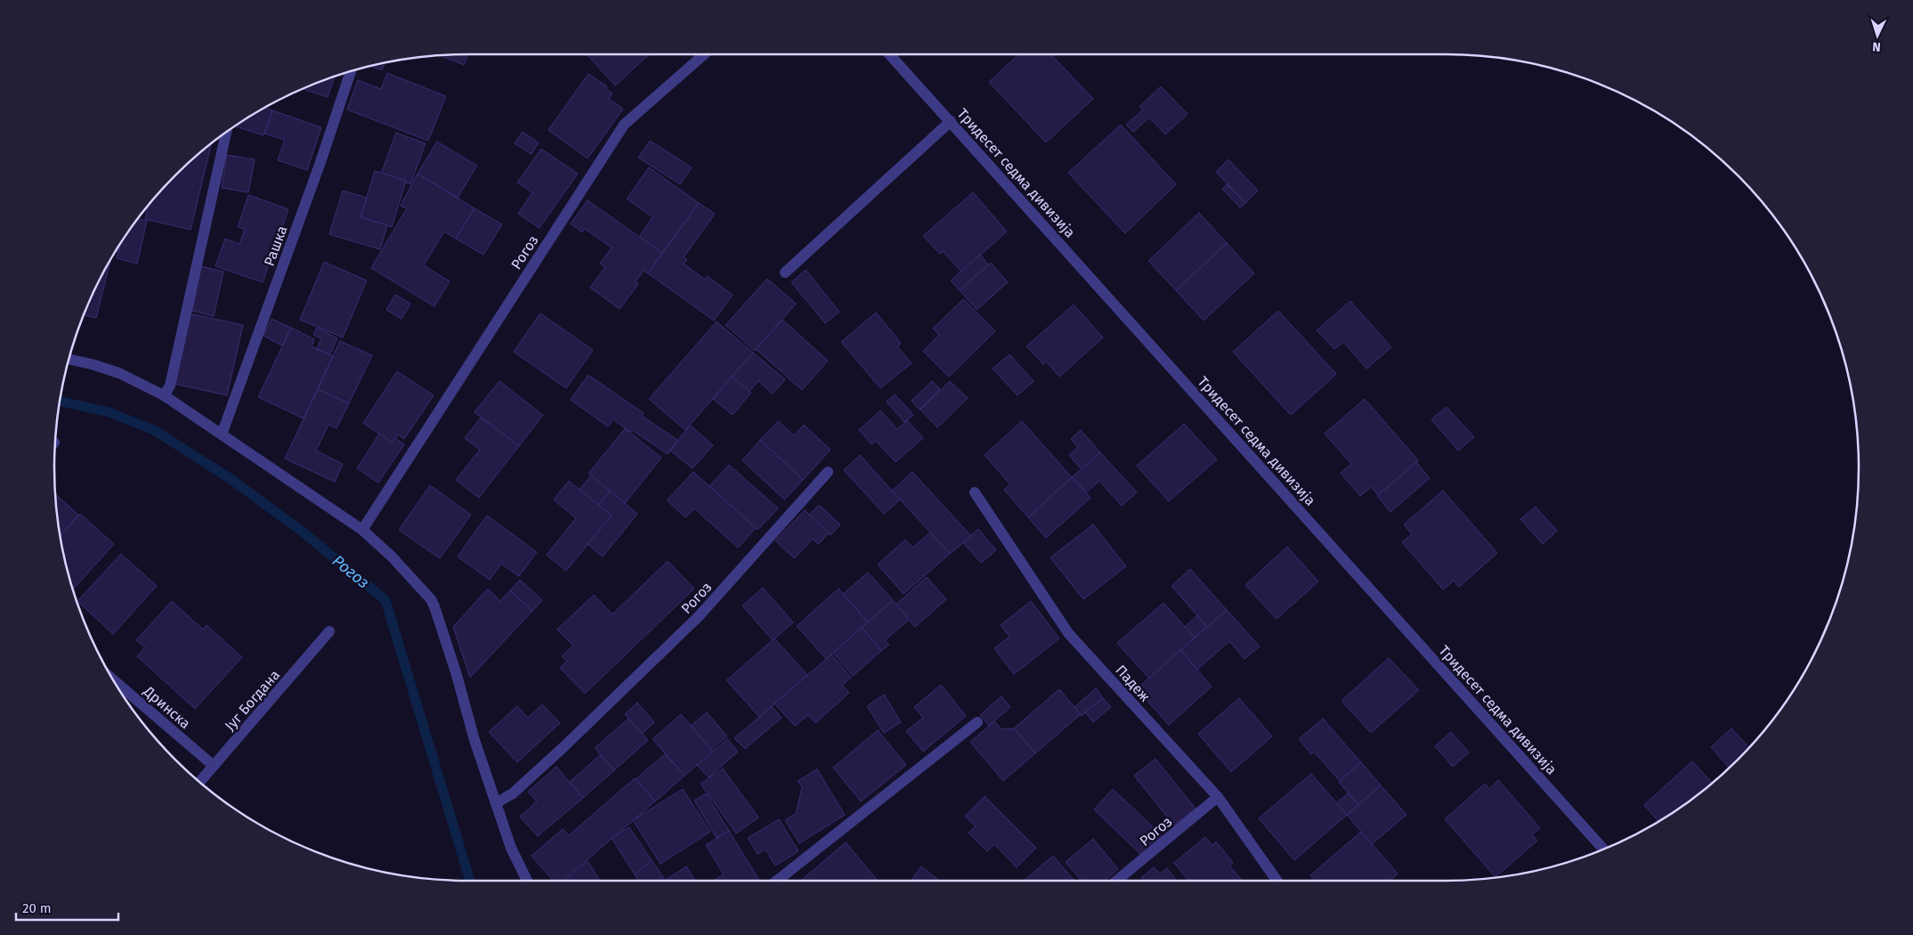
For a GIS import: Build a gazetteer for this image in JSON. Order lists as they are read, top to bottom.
{
  "streets": {
    "street": [
      "Тридесет седма дивизија",
      "Рашка",
      "Рогоз",
      "Падеж",
      "Југ Богдана",
      "Дринска"
    ]
  },
  "crossings": [
    ["Рогоз", "Падеж"],
    ["Југ Богдана", "Дринска"]
  ],
  "water": ["Рогоз"],
  "scale_bar": "20 m",
  "north": "bottom"
}
